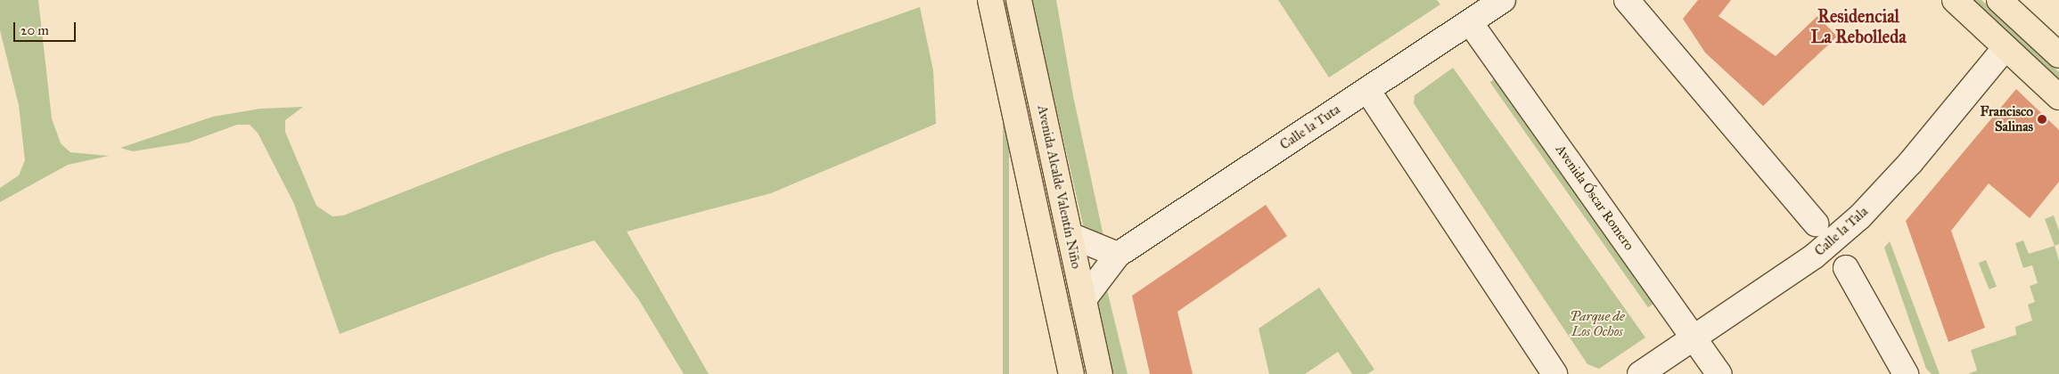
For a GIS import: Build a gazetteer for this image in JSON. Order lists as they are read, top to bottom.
{
  "streets": {
    "main road": ["Avenida Alcalde Valentín Niño"],
    "street": ["Calle la Tuta", "Avenida Óscar Romero", "Calle la Tala"]
  },
  "crossings": [
    ["Calle la Tuta", "Avenida Alcalde Valentín Niño"],
    ["Calle la Tuta", "Avenida Óscar Romero"],
    ["Avenida Óscar Romero", "Calle la Tala"]
  ],
  "districts": ["Residencial La Rebolleda"],
  "parks": ["Parque de Los Ochos"],
  "places": ["Francisco Salinas"],
  "scale_bar": "20 m"
}
